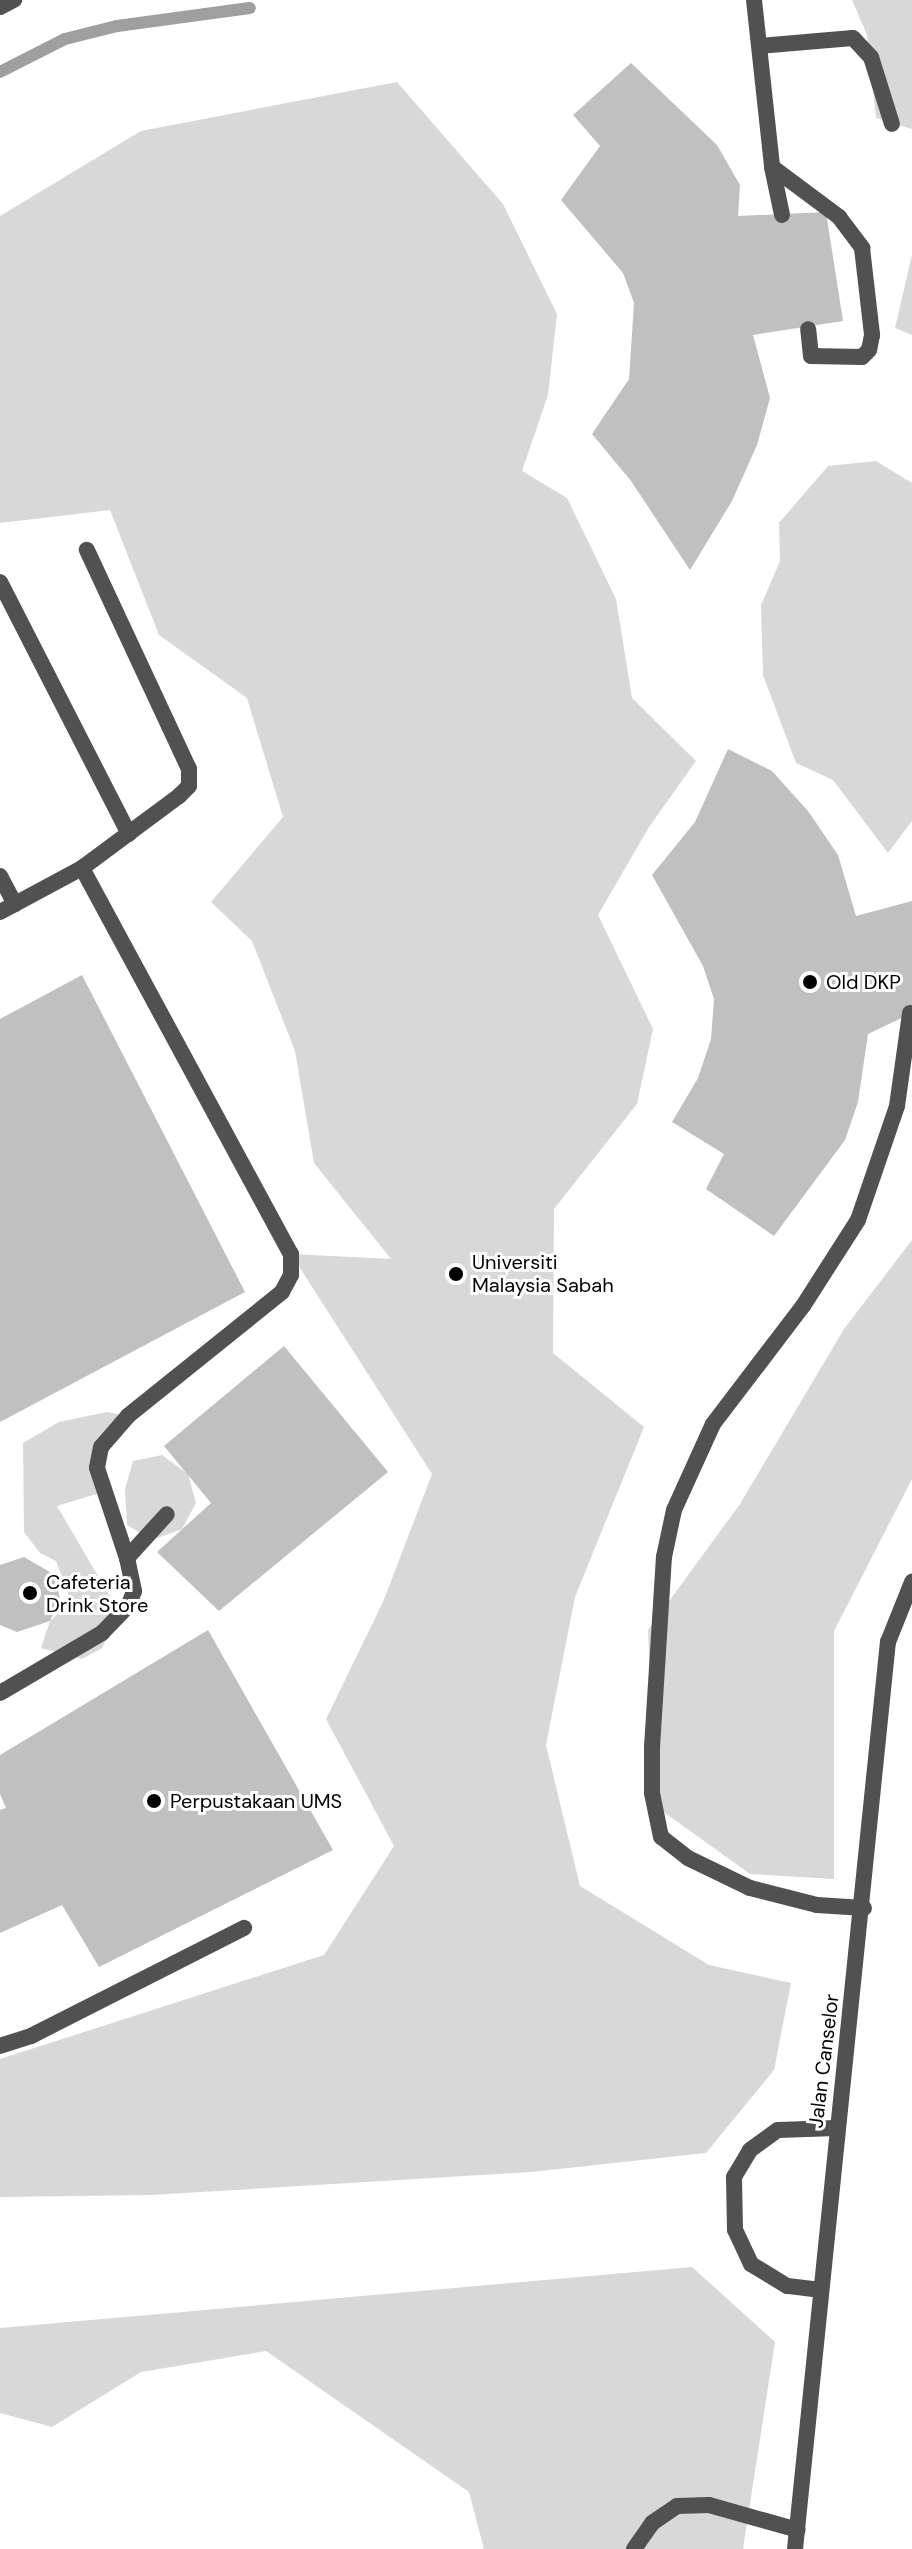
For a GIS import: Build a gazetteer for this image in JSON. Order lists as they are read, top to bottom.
{
  "streets": {
    "street": ["Jalan Canselor"]
  },
  "places": [
    "Old DKP",
    "Universiti Malaysia Sabah",
    "Cafeteria Drink Store",
    "Perpustakaan UMS"
  ]
}
